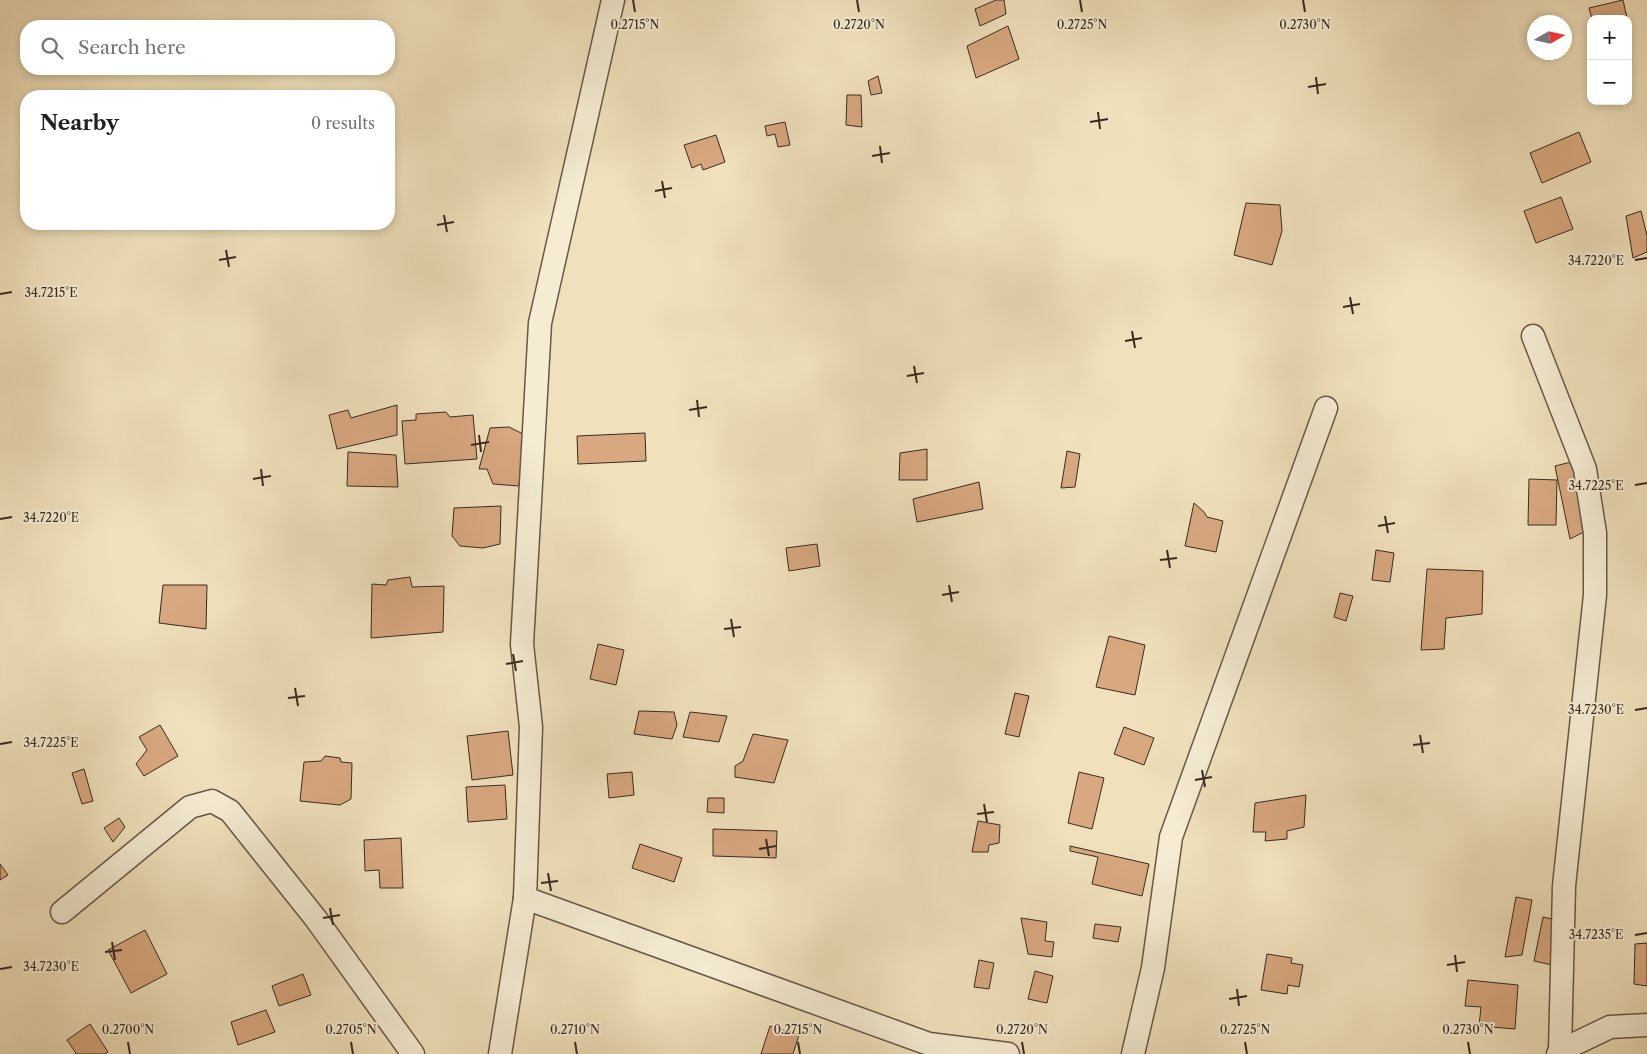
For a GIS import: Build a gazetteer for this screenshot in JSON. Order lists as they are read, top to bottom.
{
  "north": "right",
  "page": {
    "map_buttons": ["+", "−"],
    "search": "Search here",
    "heading": ["Nearby", "0 results"]
  },
  "coordinates": [
    "0.2715°N",
    "0.2720°N",
    "0.2725°N",
    "0.2730°N",
    "34.7220°E",
    "34.7215°E",
    "34.7225°E",
    "34.7230°E",
    "34.7235°E",
    "0.2700°N",
    "0.2705°N",
    "0.2710°N"
  ]
}
